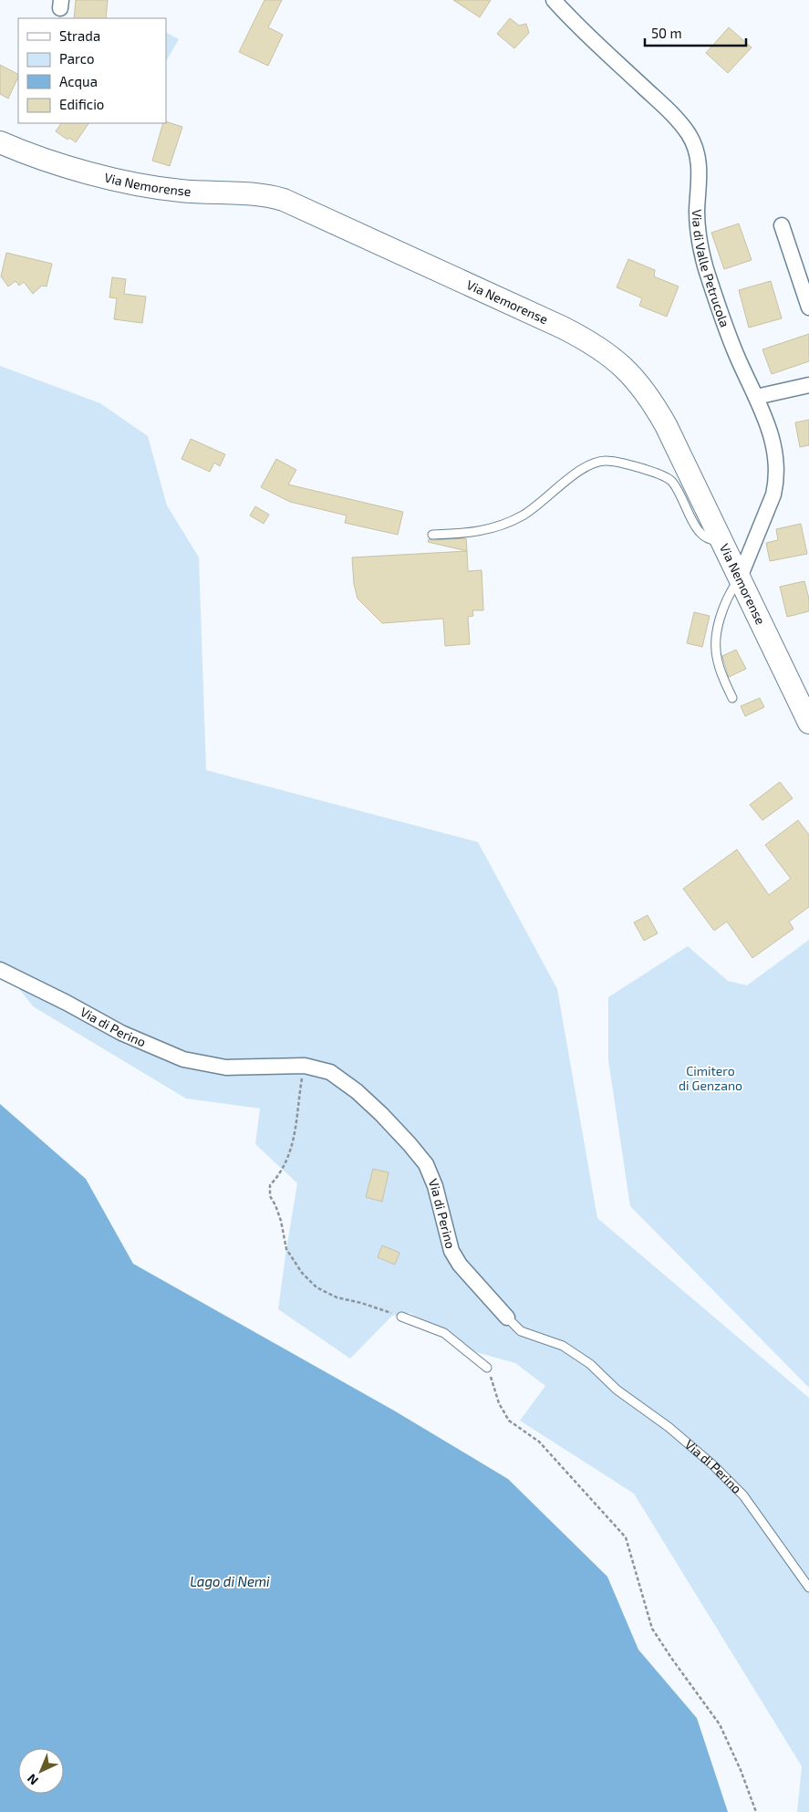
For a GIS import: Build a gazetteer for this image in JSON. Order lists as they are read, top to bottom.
{
  "streets": {
    "main road": ["Via Nemorense"],
    "street": ["Via di Valle Petrucola", "Via di Perino"]
  },
  "crossings": [
    ["Via Nemorense", "Via di Valle Petrucola"]
  ],
  "water": ["Lago di Nemi"],
  "parks": ["Cimitero di Genzano"],
  "legend": [
    "Strada",
    "Parco",
    "Acqua",
    "Edificio"
  ],
  "scale_bar": "50 m",
  "north": "bottom left"
}
